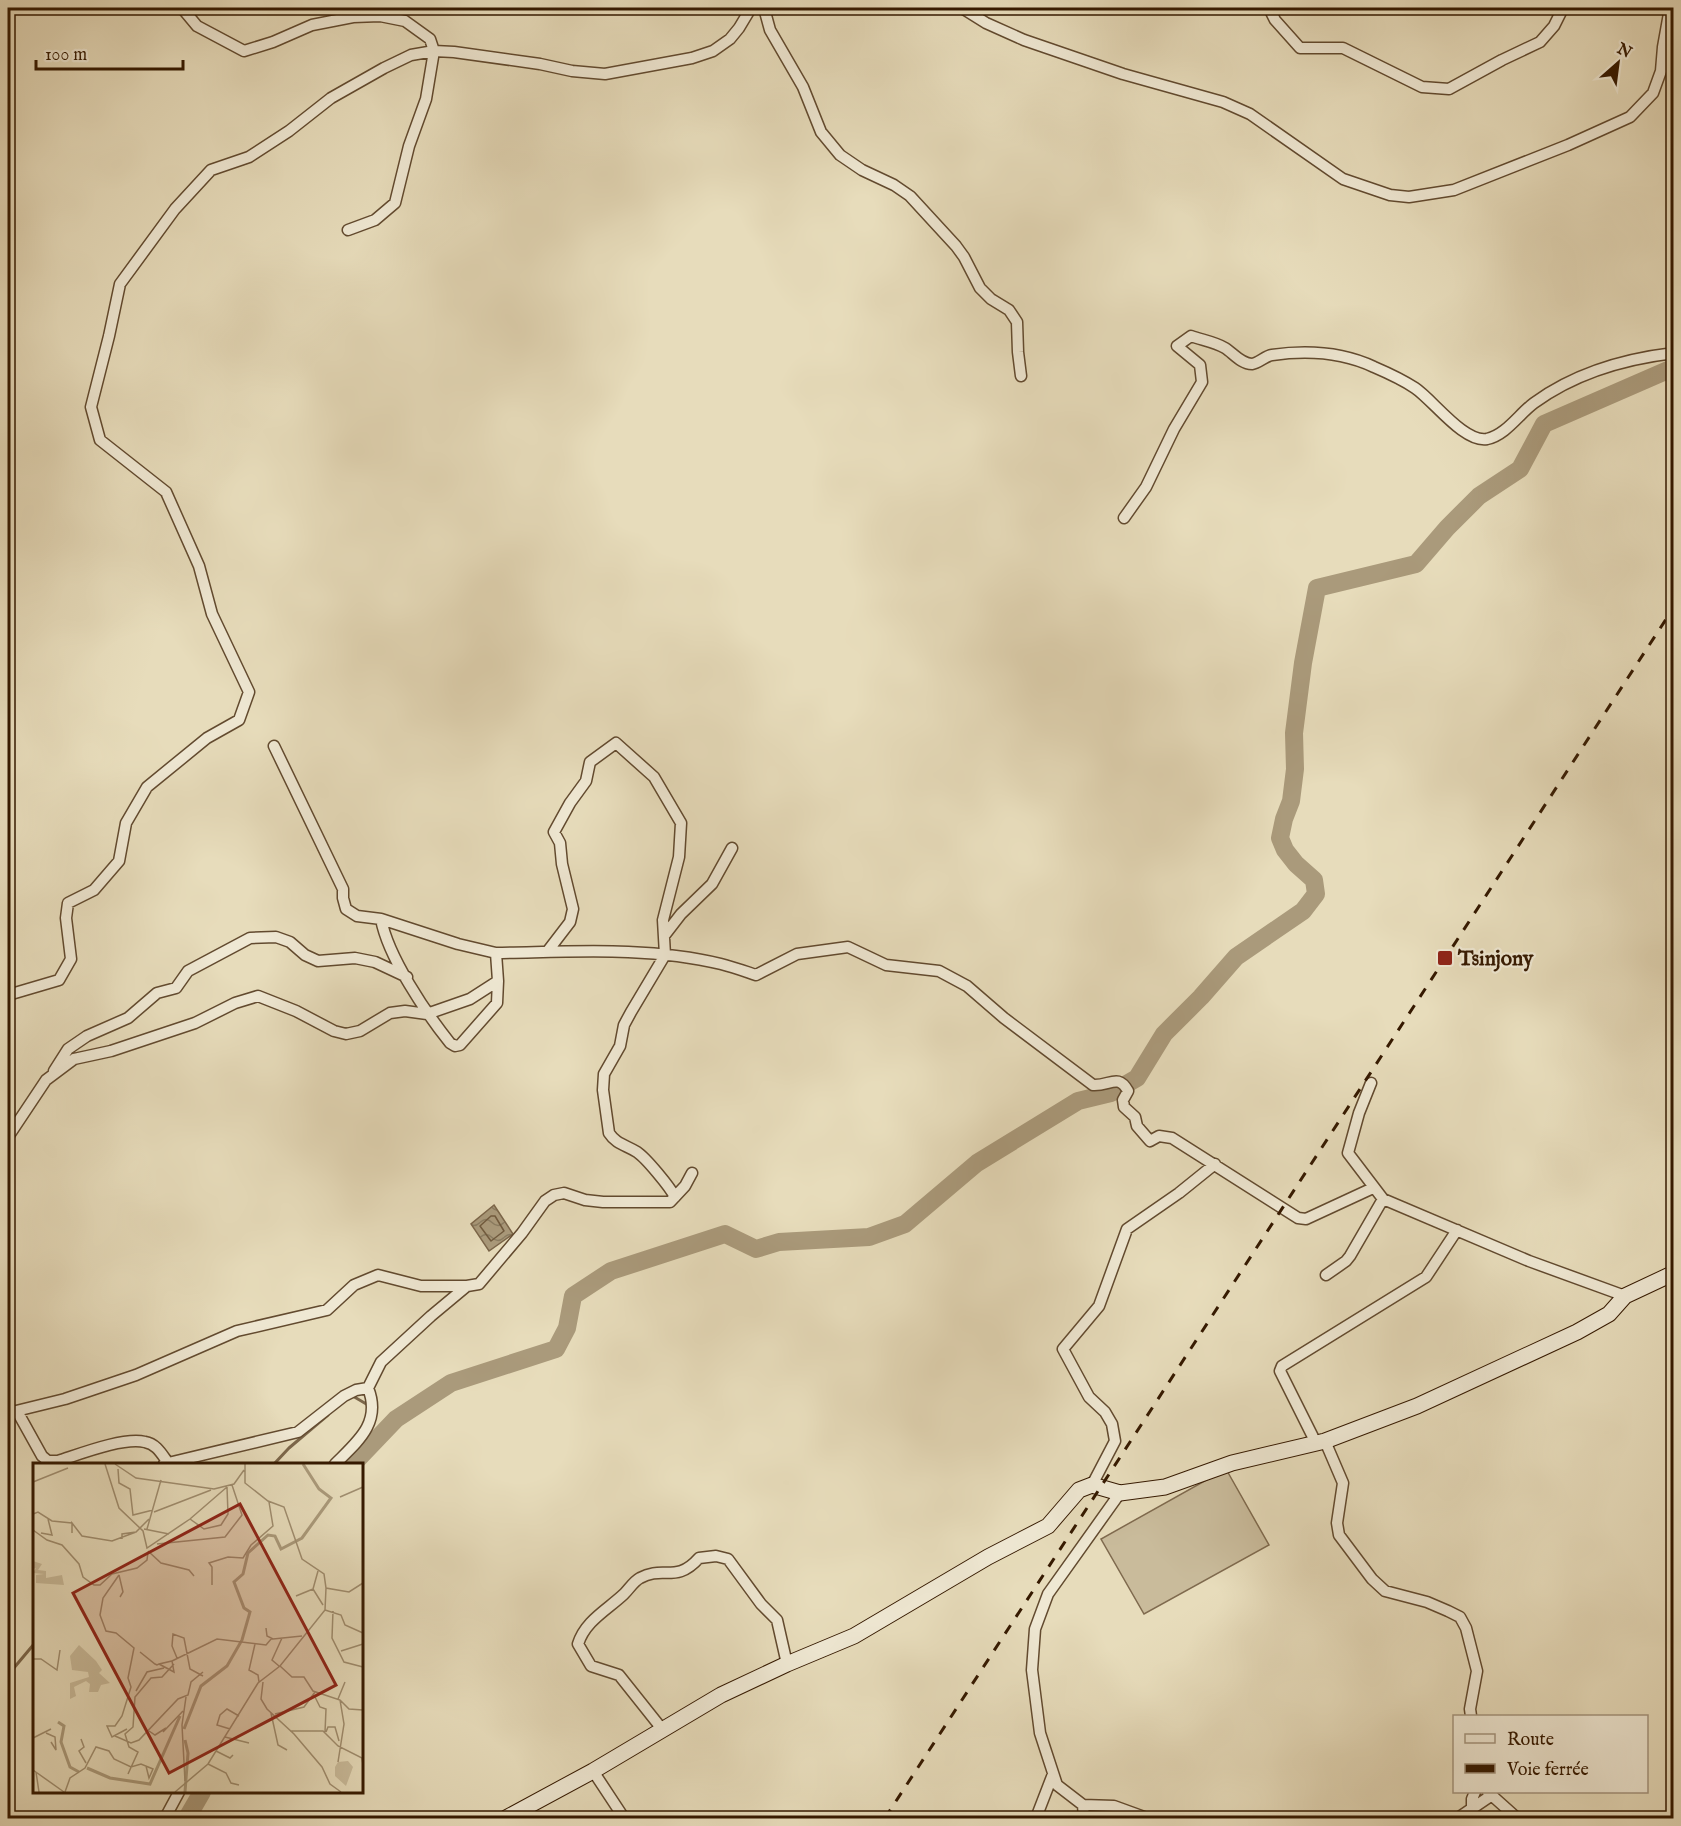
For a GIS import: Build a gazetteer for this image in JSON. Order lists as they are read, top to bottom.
{
  "places": {
    "transit": ["Tsinjony"]
  },
  "legend": ["Route", "Voie ferrée"],
  "scale_bar": "100 m",
  "north": "top right"
}
